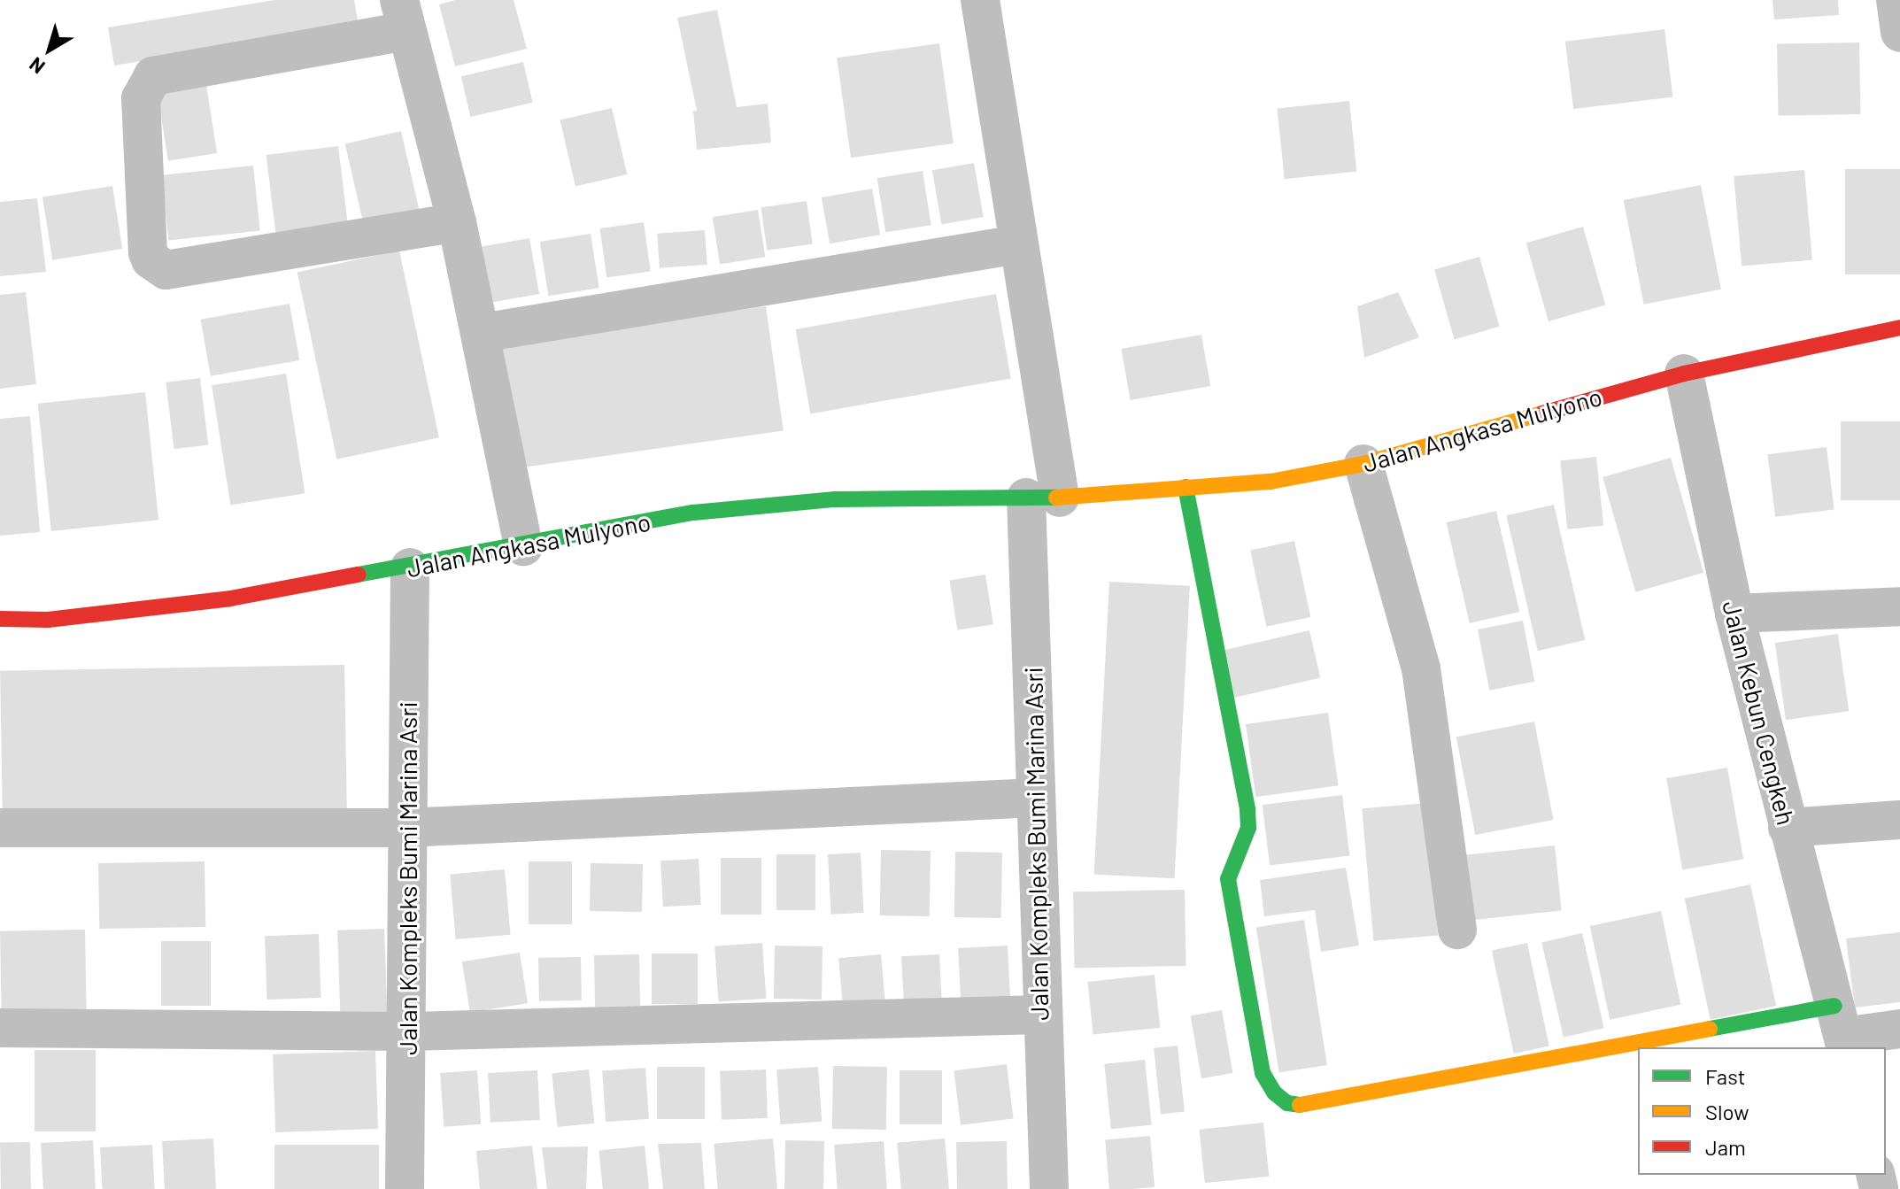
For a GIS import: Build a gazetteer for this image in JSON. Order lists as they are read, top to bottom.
{
  "streets": {
    "main road": ["Jalan Angkasa Mulyono"],
    "street": ["Jalan Kebun Cengkeh", "Jalan Kompleks Bumi Marina Asri"]
  },
  "crossings": [
    ["Jalan Angkasa Mulyono", "Jalan Kebun Cengkeh"],
    ["Jalan Angkasa Mulyono", "Jalan Kompleks Bumi Marina Asri"]
  ],
  "legend": ["Fast", "Slow", "Jam"],
  "north": "bottom left"
}
